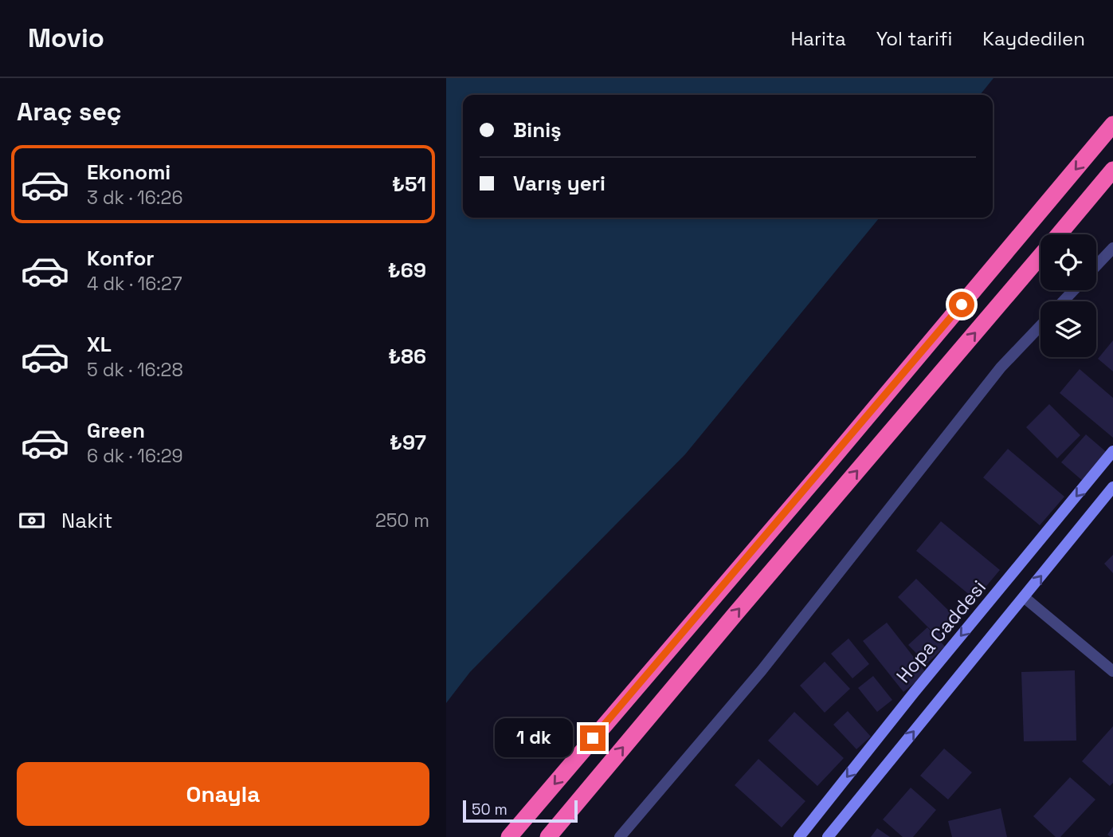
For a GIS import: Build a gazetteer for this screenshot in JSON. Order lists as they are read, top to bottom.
{
  "streets": {
    "main road": ["Hopa Caddesi"]
  },
  "scale_bar": "50 m",
  "page": {
    "header": "Movio",
    "nav": ["Harita", "Yol tarifi", "Kaydedilen"],
    "heading": "Araç seç",
    "banner": ["Biniş", "Varış yeri"],
    "list": [
      {
        "name": "Ekonomi",
        "note": "3 dk · 16:26",
        "value": "₺51"
      },
      {
        "name": "Konfor",
        "note": "4 dk · 16:27",
        "value": "₺69"
      },
      {
        "name": "XL",
        "note": "5 dk · 16:28",
        "value": "₺86"
      },
      {
        "name": "Green",
        "note": "6 dk · 16:29",
        "value": "₺97"
      }
    ],
    "pay": ["Nakit", "250 m"],
    "bubble": "1 dk",
    "buttons": "Onayla",
    "scale": "50 m"
  }
}
